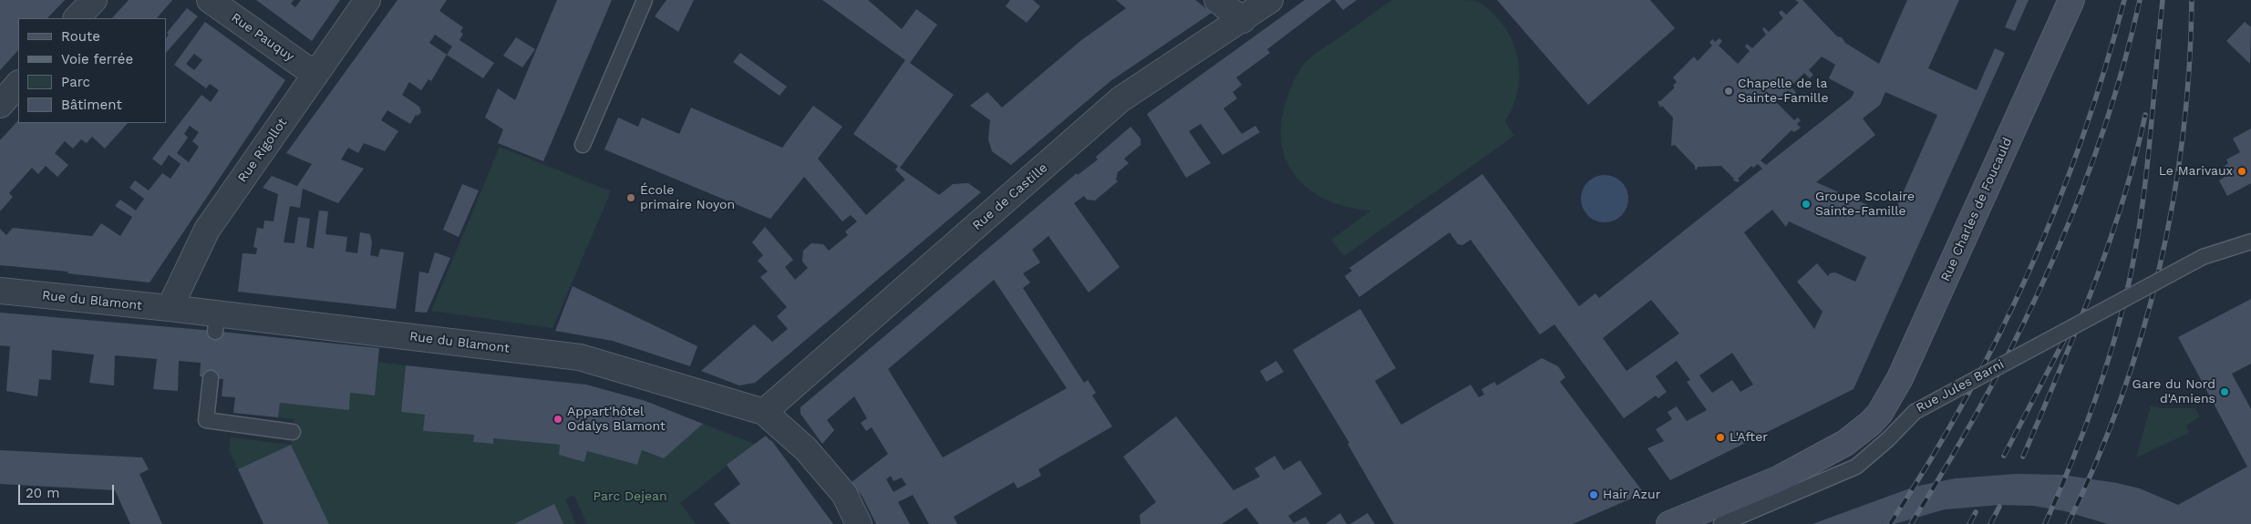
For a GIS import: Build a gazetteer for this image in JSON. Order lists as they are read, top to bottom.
{
  "streets": {
    "main road": ["Rue Charles de Foucauld"],
    "street": [
      "Rue Pauquy",
      "Rue Rigollot",
      "Rue de Castille",
      "Rue du Blamont"
    ],
    "lane": ["Rue Jules Barni"]
  },
  "crossings": [
    ["Rue Pauquy", "Rue Rigollot"],
    ["Rue Rigollot", "Rue du Blamont"],
    ["Rue de Castille", "Rue du Blamont"],
    ["Rue Charles de Foucauld", "Rue Jules Barni"]
  ],
  "parks": ["Parc Dejean"],
  "places": [
    "Chapelle de la Sainte-Famille",
    "Le Marivaux",
    "École primaire Noyon",
    "Groupe Scolaire Sainte-Famille",
    "Gare du Nord d'Amiens",
    "Appart'hôtel Odalys Blamont",
    "L'After",
    "Hair Azur"
  ],
  "legend": [
    "Route",
    "Voie ferrée",
    "Parc",
    "Bâtiment"
  ],
  "scale_bar": "20 m"
}
